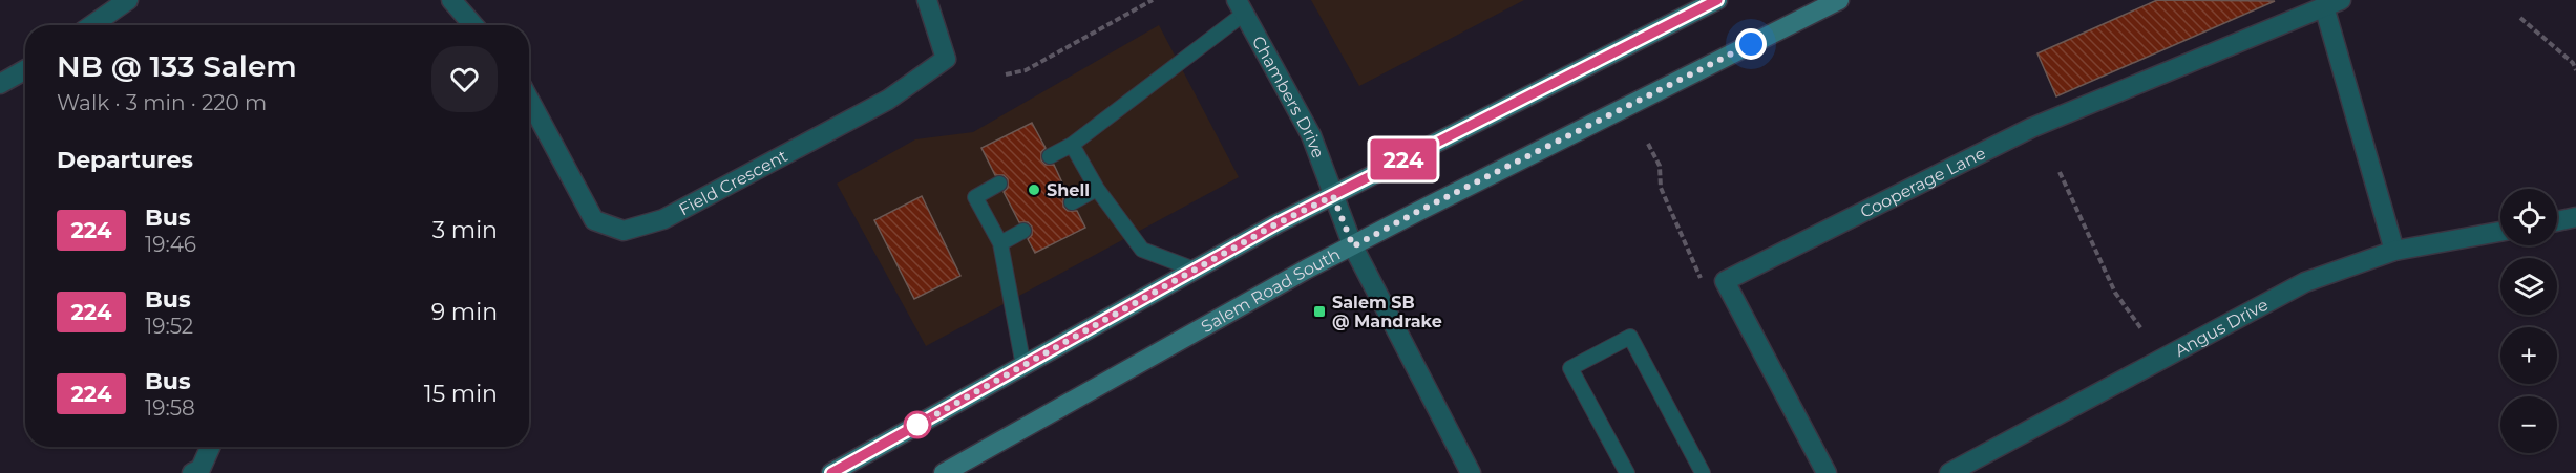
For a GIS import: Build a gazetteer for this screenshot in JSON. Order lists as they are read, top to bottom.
{
  "streets": {
    "main road": ["Salem Road South"],
    "street": [
      "Chambers Drive",
      "Field Crescent",
      "Cooperage Lane",
      "Angus Drive"
    ]
  },
  "crossings": [
    ["Chambers Drive", "Salem Road South"],
    ["Cooperage Lane", "Angus Drive"]
  ],
  "places": {
    "other": ["Shell"],
    "transit": ["Salem SB @ Mandrake"]
  },
  "lines": ["bus line 224"],
  "page": {
    "on_map": "224",
    "heading": [
      ["NB @ 133 Salem", "Walk · 3 min · 220 m"],
      "Departures"
    ],
    "map_buttons": ["+", "−"],
    "list": [
      {
        "mark": "224",
        "name": "Bus",
        "note": "19:46",
        "value": "3 min"
      },
      {
        "mark": "224",
        "name": "Bus",
        "note": "19:52",
        "value": "9 min"
      },
      {
        "mark": "224",
        "name": "Bus",
        "note": "19:58",
        "value": "15 min"
      }
    ]
  }
}
